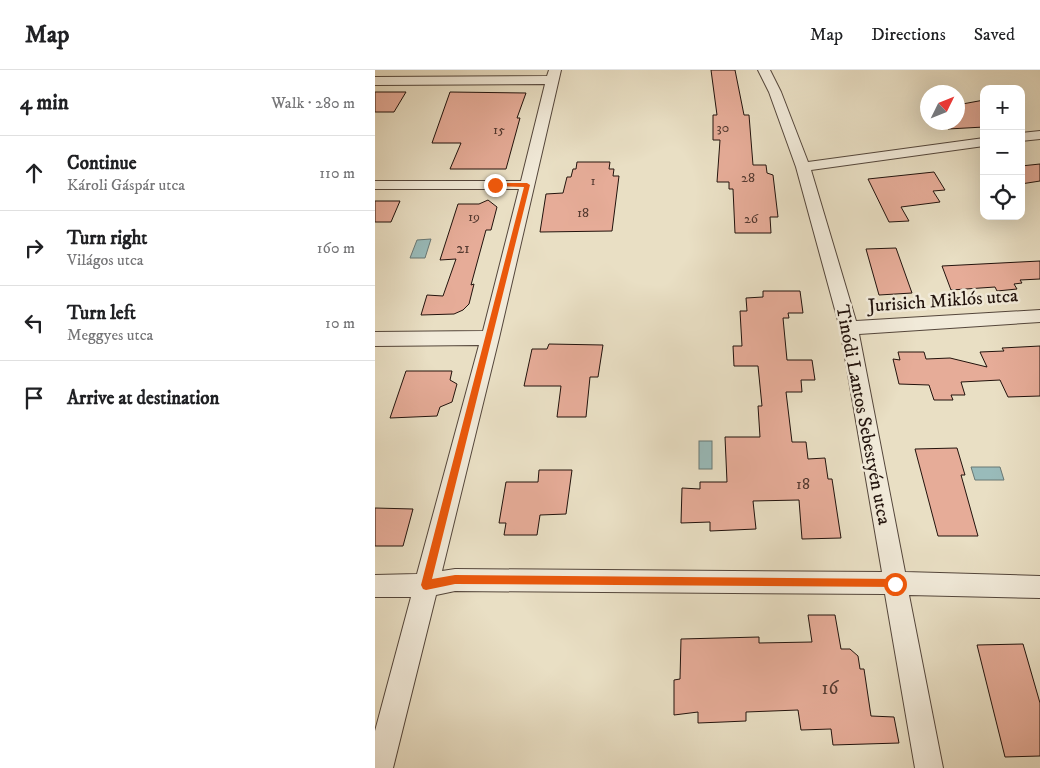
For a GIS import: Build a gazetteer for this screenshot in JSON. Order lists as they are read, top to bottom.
{
  "streets": {
    "street": ["Jurisich Miklós utca", "Tinódi Lantos Sebestyén utca"]
  },
  "crossings": [
    ["Jurisich Miklós utca", "Tinódi Lantos Sebestyén utca"]
  ],
  "house_numbers": [
    "30",
    "15",
    "28",
    "1",
    "18",
    "19",
    "26",
    "21",
    "18",
    "16"
  ],
  "north": "top right",
  "page": {
    "header": "Map",
    "nav": ["Map", "Directions", "Saved"],
    "heading": ["4 min", "Walk · 280 m"],
    "map_buttons": ["+", "−"],
    "list": [
      ["Continue", "Károli Gáspár utca", "110 m"],
      ["Turn right", "Világos utca", "160 m"],
      ["Turn left", "Meggyes utca", "10 m"],
      "Arrive at destination"
    ]
  }
}
